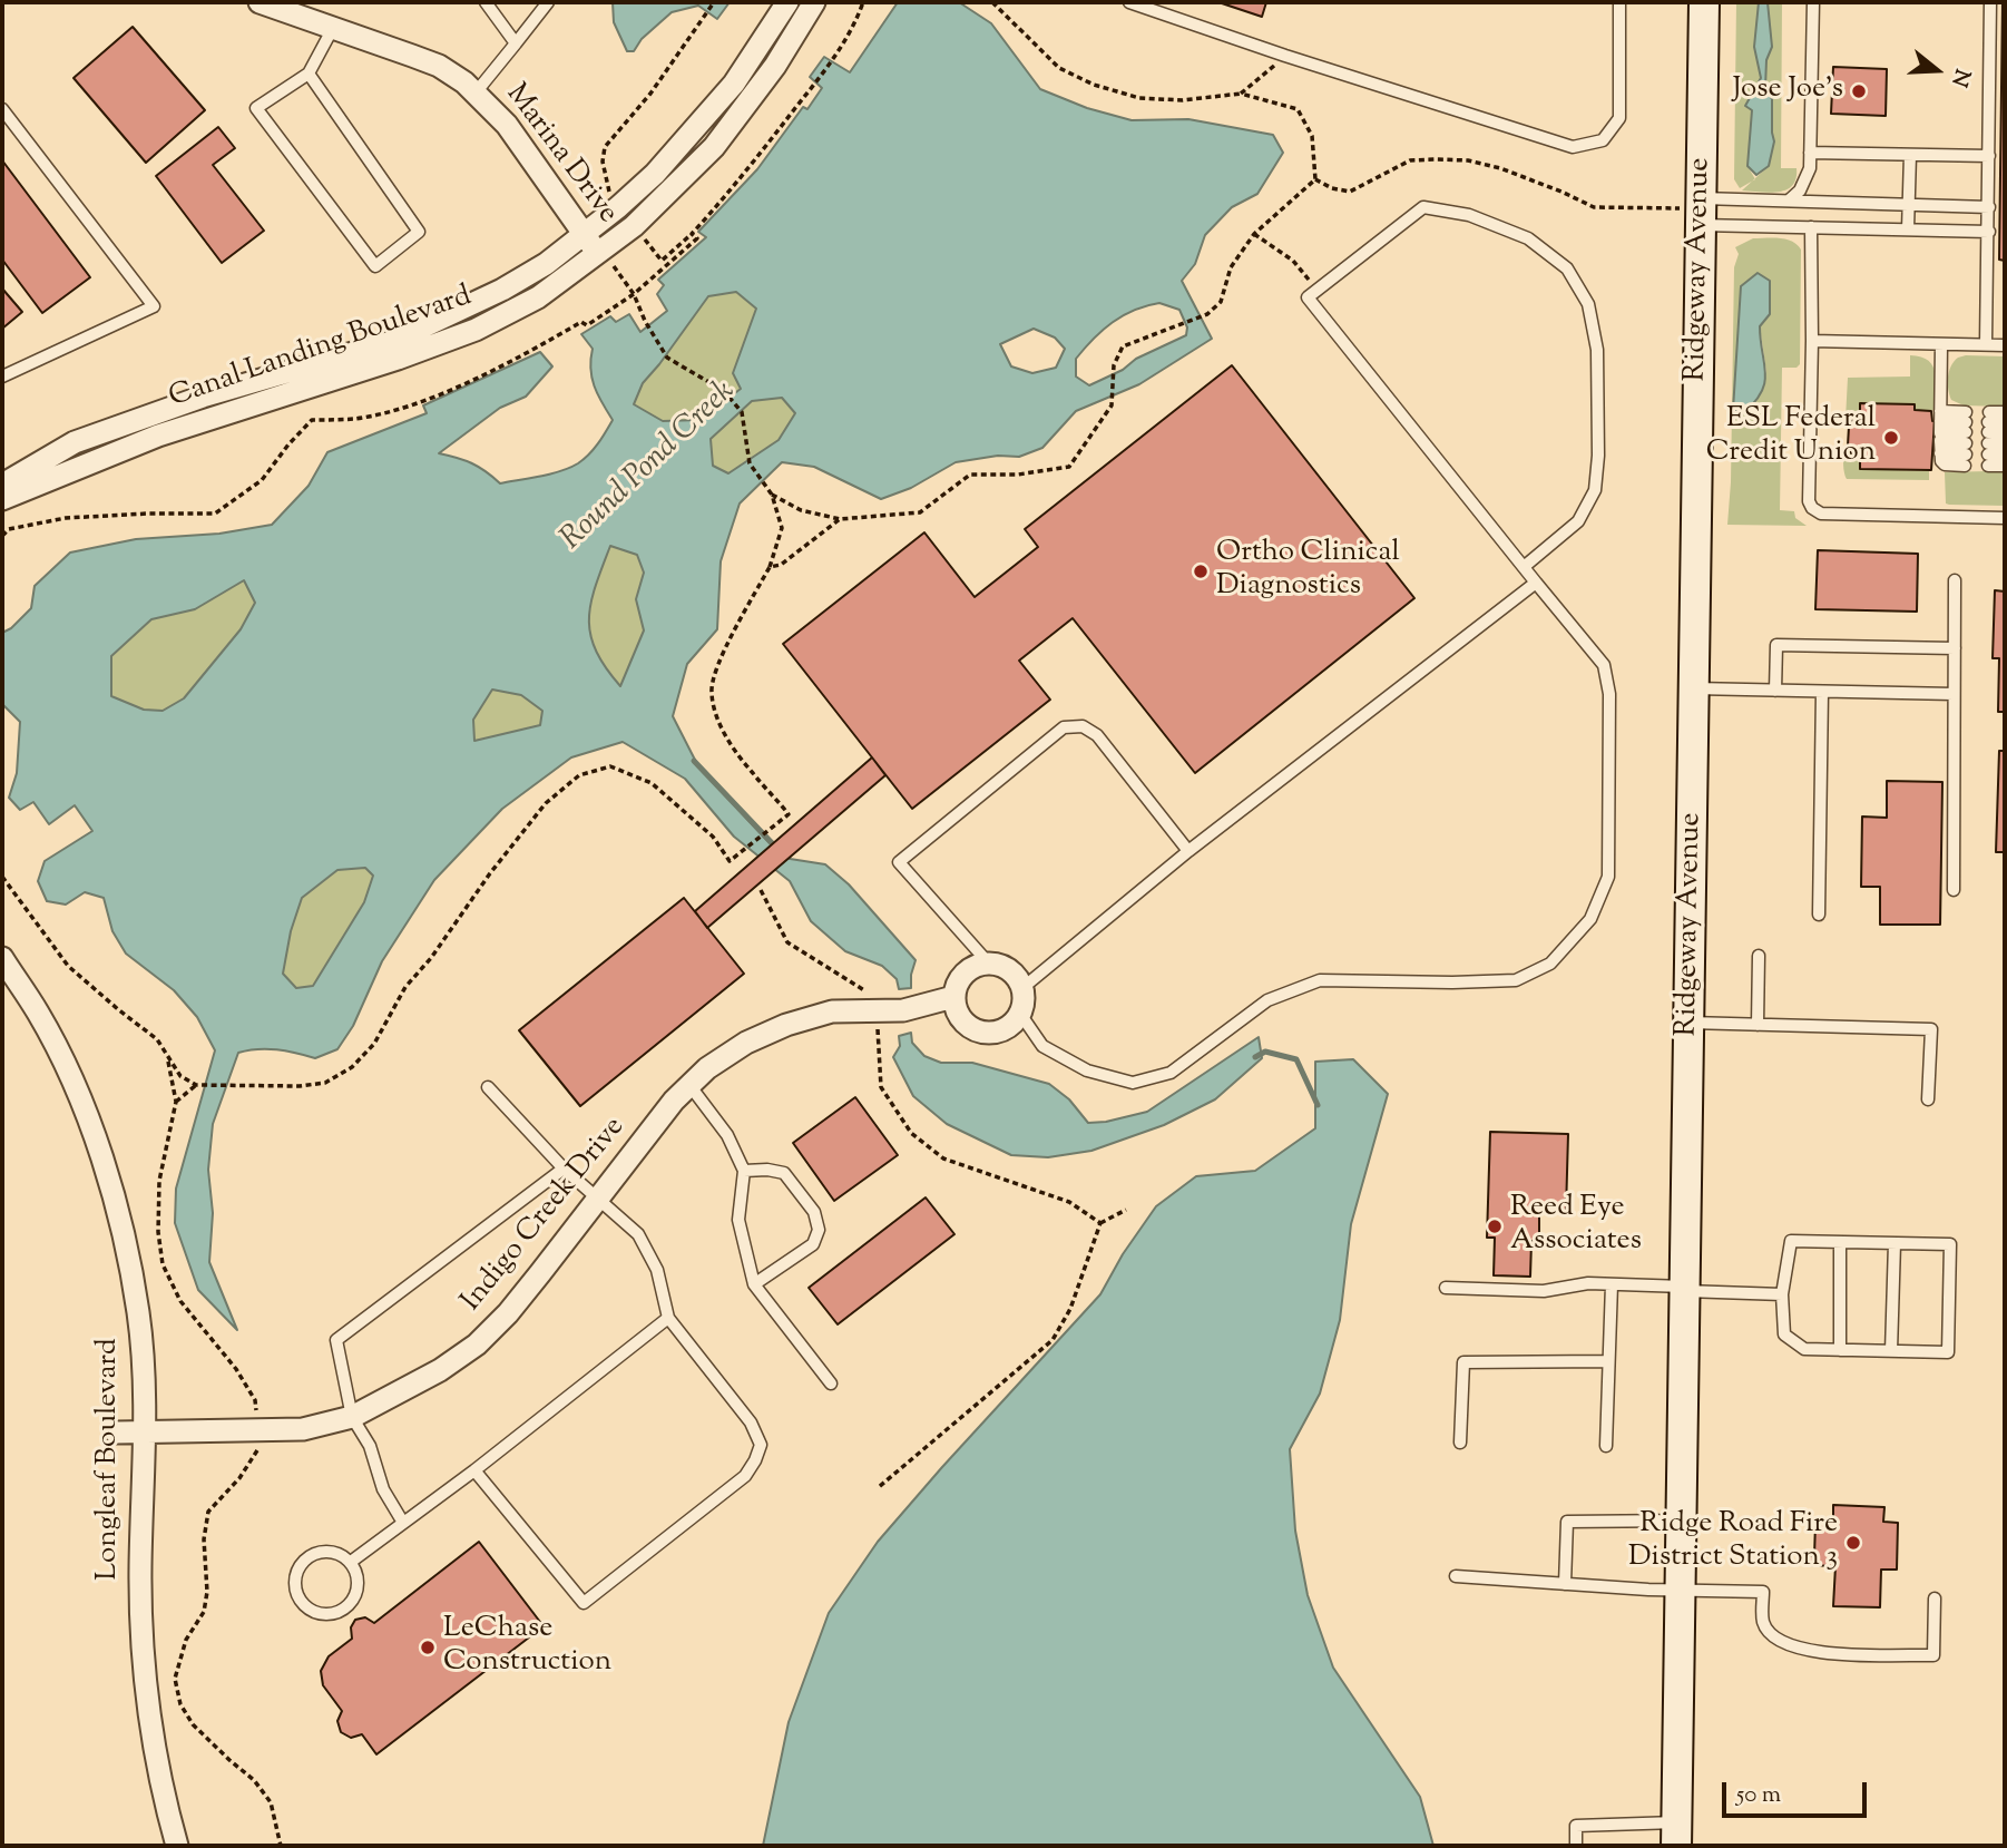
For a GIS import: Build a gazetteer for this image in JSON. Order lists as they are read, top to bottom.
{
  "streets": {
    "main road": ["Ridgeway Avenue"],
    "street": [
      "Marina Drive",
      "Canal Landing Boulevard",
      "Indigo Creek Drive",
      "Longleaf Boulevard"
    ]
  },
  "crossings": [
    ["Marina Drive", "Canal Landing Boulevard"],
    ["Indigo Creek Drive", "Longleaf Boulevard"]
  ],
  "water": ["Round Pond Creek"],
  "places": [
    "Jose Joe's",
    "ESL Federal Credit Union",
    "Ortho Clinical Diagnostics",
    "Reed Eye Associates",
    "Ridge Road Fire District Station 3",
    "LeChase Construction"
  ],
  "scale_bar": "50 m",
  "north": "right"
}
